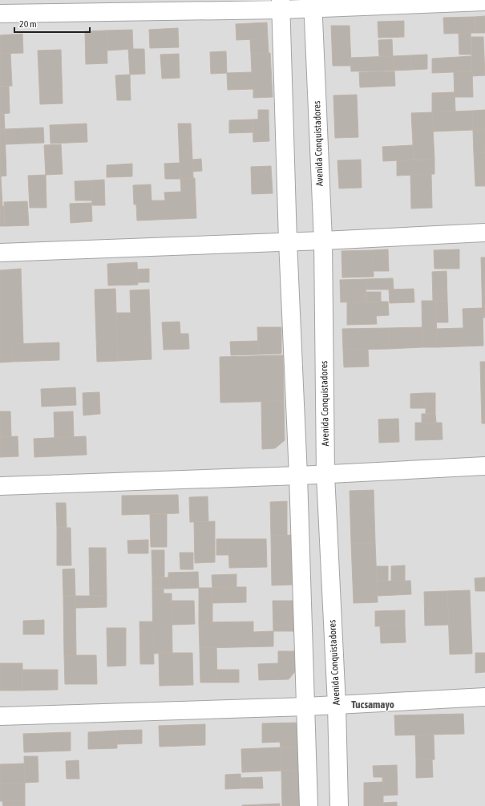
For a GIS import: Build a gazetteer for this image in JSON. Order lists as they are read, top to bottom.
{
  "streets": {
    "street": ["Avenida Conquistadores"]
  },
  "districts": ["Tucsamayo"],
  "scale_bar": "20 m"
}
